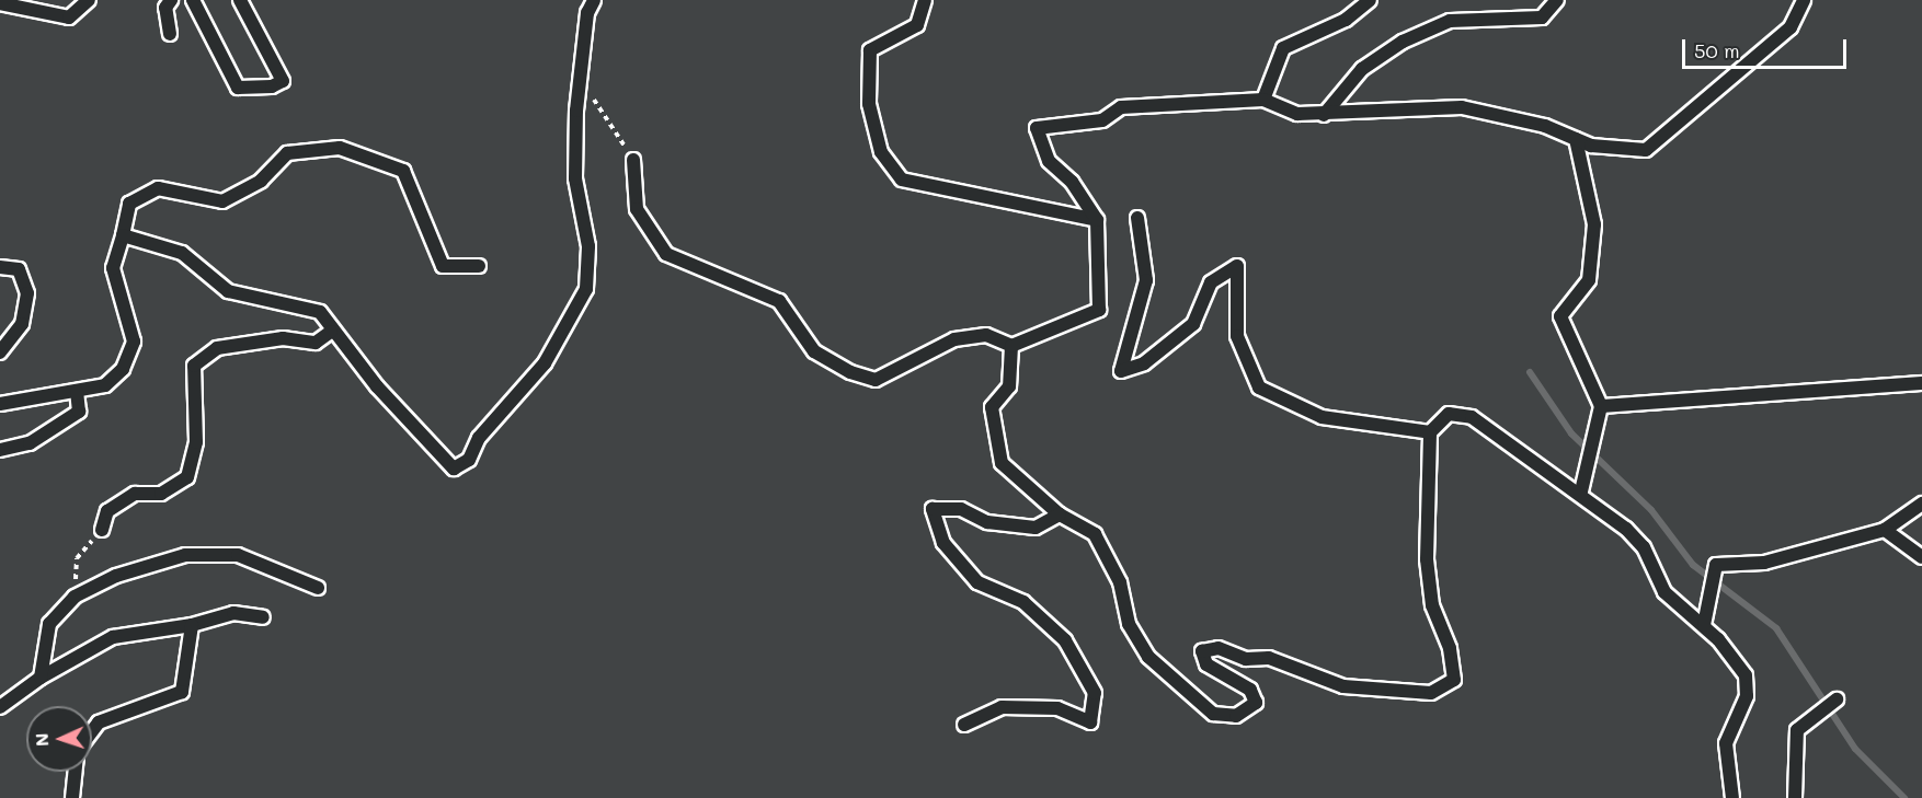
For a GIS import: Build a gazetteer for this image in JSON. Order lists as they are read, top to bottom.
{
  "scale_bar": "50 m",
  "north": "left"
}
